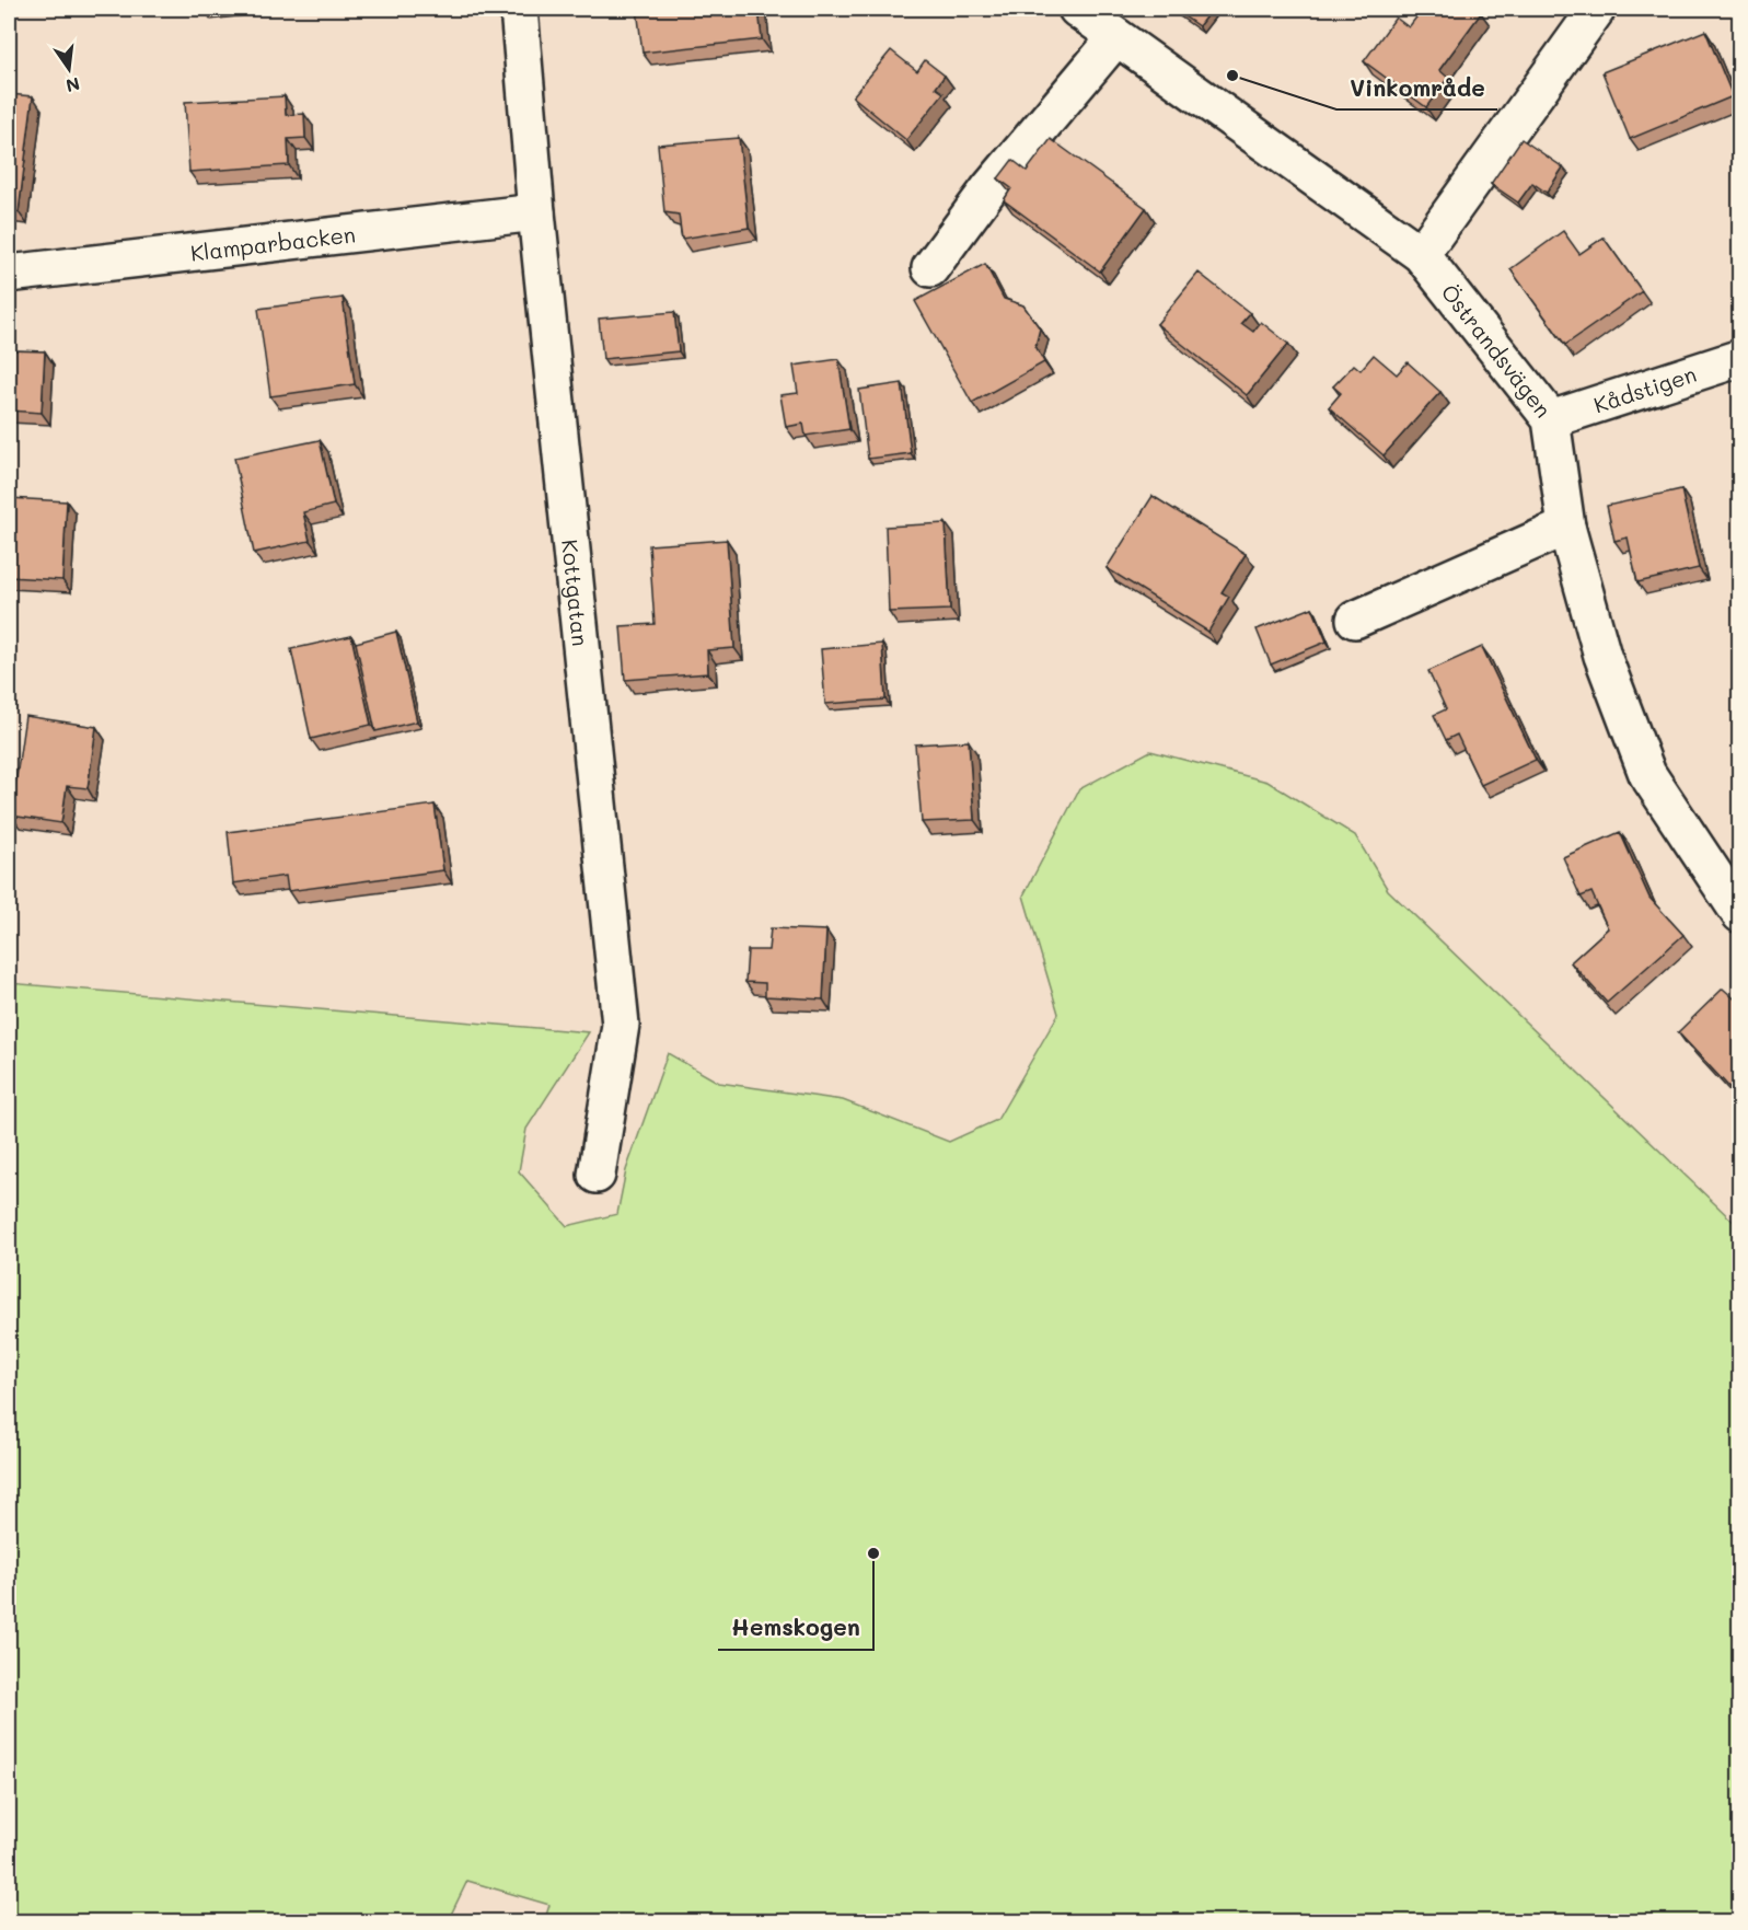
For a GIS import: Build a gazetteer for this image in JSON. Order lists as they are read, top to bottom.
{
  "streets": {
    "street": [
      "Klamparbacken",
      "Östrandsvägen",
      "Kådstigen",
      "Kottgatan"
    ]
  },
  "crossings": [
    ["Klamparbacken", "Kottgatan"],
    ["Östrandsvägen", "Kådstigen"]
  ],
  "places": ["Vinkområde", "Hemskogen"],
  "north": "bottom"
}
